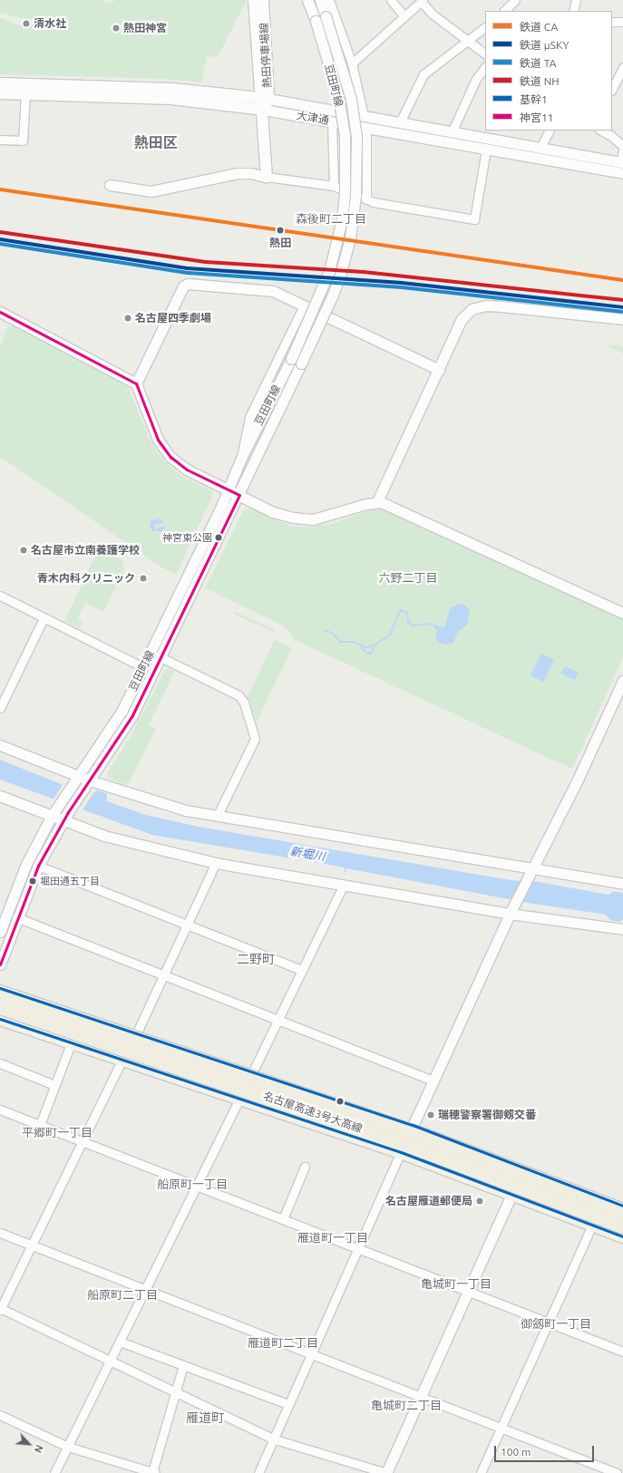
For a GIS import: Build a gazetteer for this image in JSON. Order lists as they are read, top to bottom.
{
  "streets": {
    "highway": ["名古屋高速3号大高線"],
    "main road": ["熱田停車場線", "大津通"],
    "street": ["豆田町線"]
  },
  "crossings": [
    ["熱田停車場線", "大津通"]
  ],
  "districts": [
    "熱田区",
    "森後町二丁目",
    "六野二丁目",
    "二野町",
    "平郷町一丁目",
    "船原町一丁目",
    "雁道町一丁目",
    "亀城町一丁目",
    "船原町二丁目",
    "御劔町一丁目",
    "雁道町二丁目",
    "亀城町二丁目",
    "雁道町"
  ],
  "water": ["新堀川"],
  "places": [
    "清水社",
    "熱田神宮",
    "熱田",
    "名古屋四季劇場",
    "神宮東公園",
    "名古屋市立南養護学校",
    "青木内科クリニック",
    "堀田通五丁目",
    "瑞穂警察署御剱交番",
    "名古屋雁道郵便局"
  ],
  "lines": [
    "rail line CA",
    "rail line NH",
    "rail line μSKY",
    "rail line TA",
    "transit line 神宮11",
    "transit line 基幹1"
  ],
  "legend": [
    "鉄道 CA",
    "鉄道 μSKY",
    "鉄道 TA",
    "鉄道 NH",
    "基幹1",
    "神宮11"
  ],
  "scale_bar": "100 m",
  "north": "bottom right"
}
